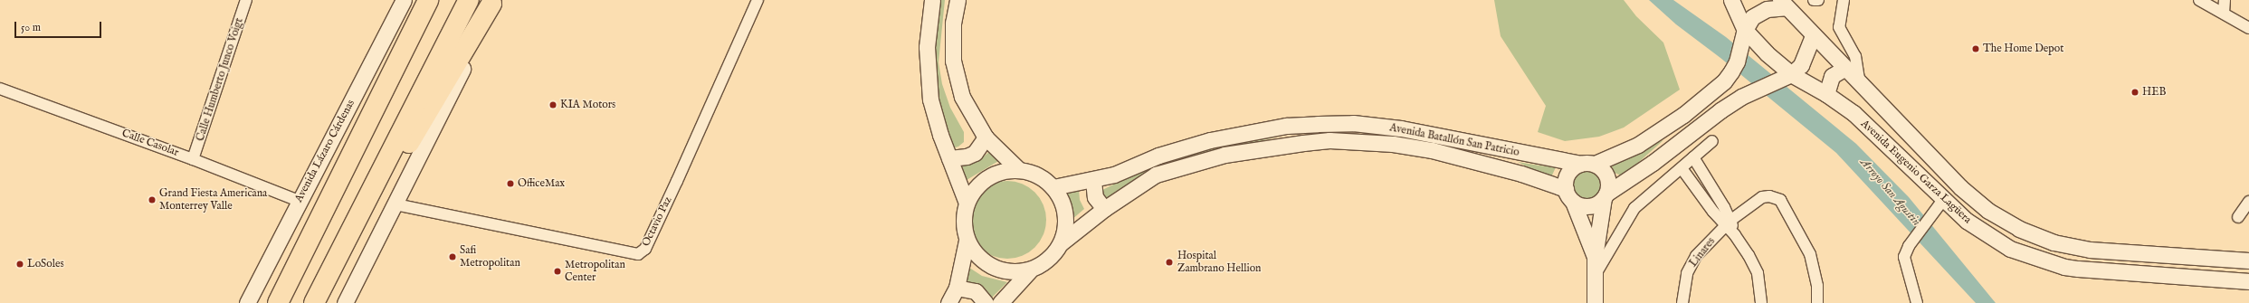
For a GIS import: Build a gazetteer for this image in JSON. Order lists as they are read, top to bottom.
{
  "streets": {
    "street": [
      "Calle Humberto Junco Voigt",
      "Avenida Batallón San Patricio",
      "Calle Casolar",
      "Avenida Lázaro Cárdenas",
      "Avenida Eugenio Garza Lagüera",
      "Octavio Paz",
      "Linares"
    ]
  },
  "crossings": [
    ["Calle Humberto Junco Voigt", "Calle Casolar"],
    ["Calle Casolar", "Avenida Lázaro Cárdenas"]
  ],
  "water": ["Arroyo San Agustin"],
  "places": [
    "The Home Depot",
    "HEB",
    "KIA Motors",
    "OfficeMax",
    "Grand Fiesta Americana Monterrey Valle",
    "Safi Metropolitan",
    "Hospital Zambrano Hellion",
    "LoSoles",
    "Metropolitan Center"
  ],
  "scale_bar": "50 m"
}
